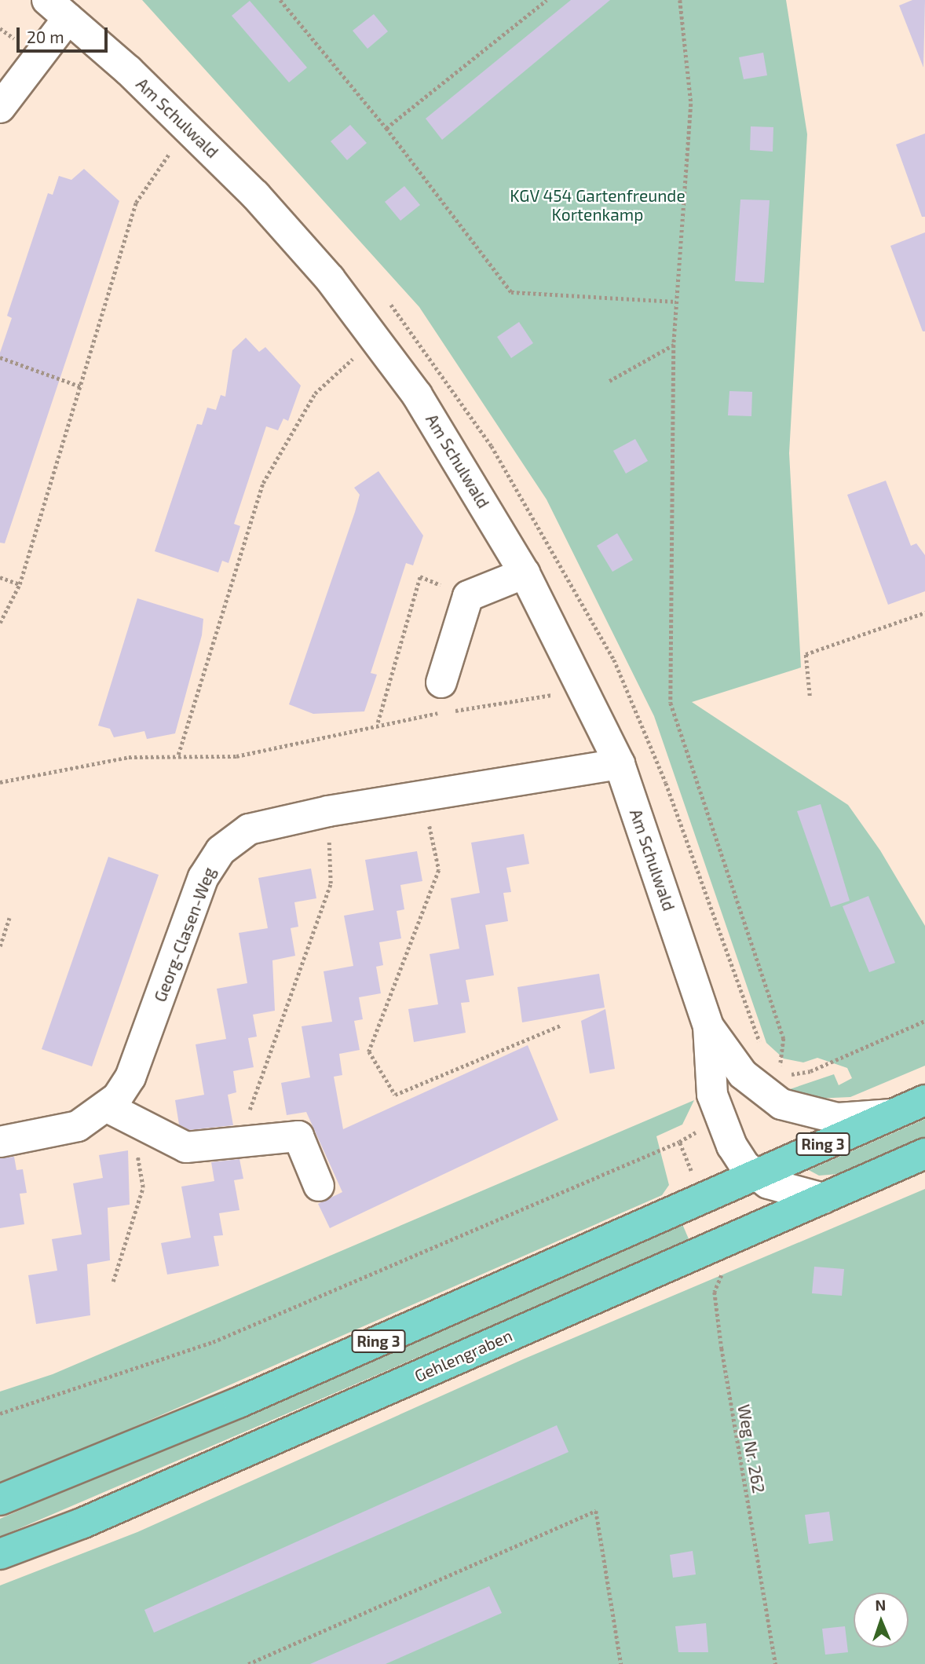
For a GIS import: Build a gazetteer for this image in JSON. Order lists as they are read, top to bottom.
{
  "streets": {
    "main road": ["Ring 3", "Gehlengraben"],
    "street": ["Am Schulwald", "Georg-Clasen-Weg"],
    "path": ["Weg Nr. 262"]
  },
  "crossings": [
    ["Am Schulwald", "Georg-Clasen-Weg"],
    ["Am Schulwald", "Ring 3"],
    ["Am Schulwald", "Gehlengraben"],
    ["Gehlengraben", "Weg Nr. 262"]
  ],
  "parks": ["KGV 454 Gartenfreunde Kortenkamp"],
  "scale_bar": "20 m",
  "north": "top"
}
